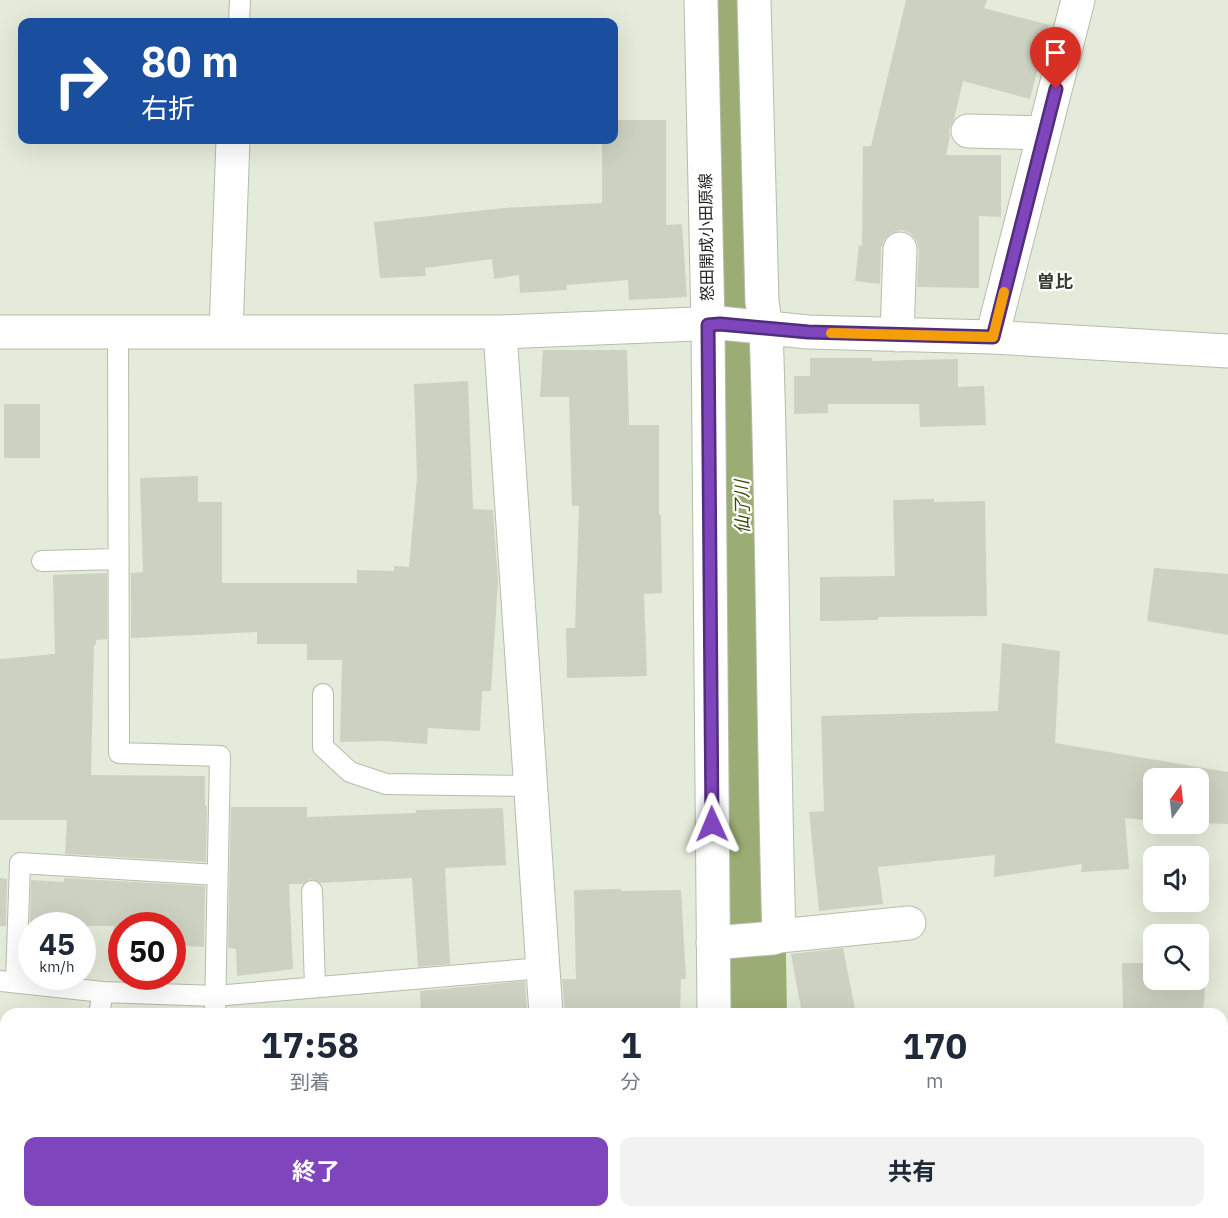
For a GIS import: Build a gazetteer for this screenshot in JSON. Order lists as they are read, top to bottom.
{
  "streets": {
    "street": ["怒田開成小田原線"]
  },
  "districts": ["曽比"],
  "water": ["仙了川"],
  "north": "top",
  "page": {
    "turn": ["80 m", "右折"],
    "speed": "45 km/h",
    "limit": "50",
    "eta": [
      "17:58",
      "到着",
      "1",
      "分",
      "170",
      "m"
    ],
    "buttons": ["終了", "共有"]
  }
}
